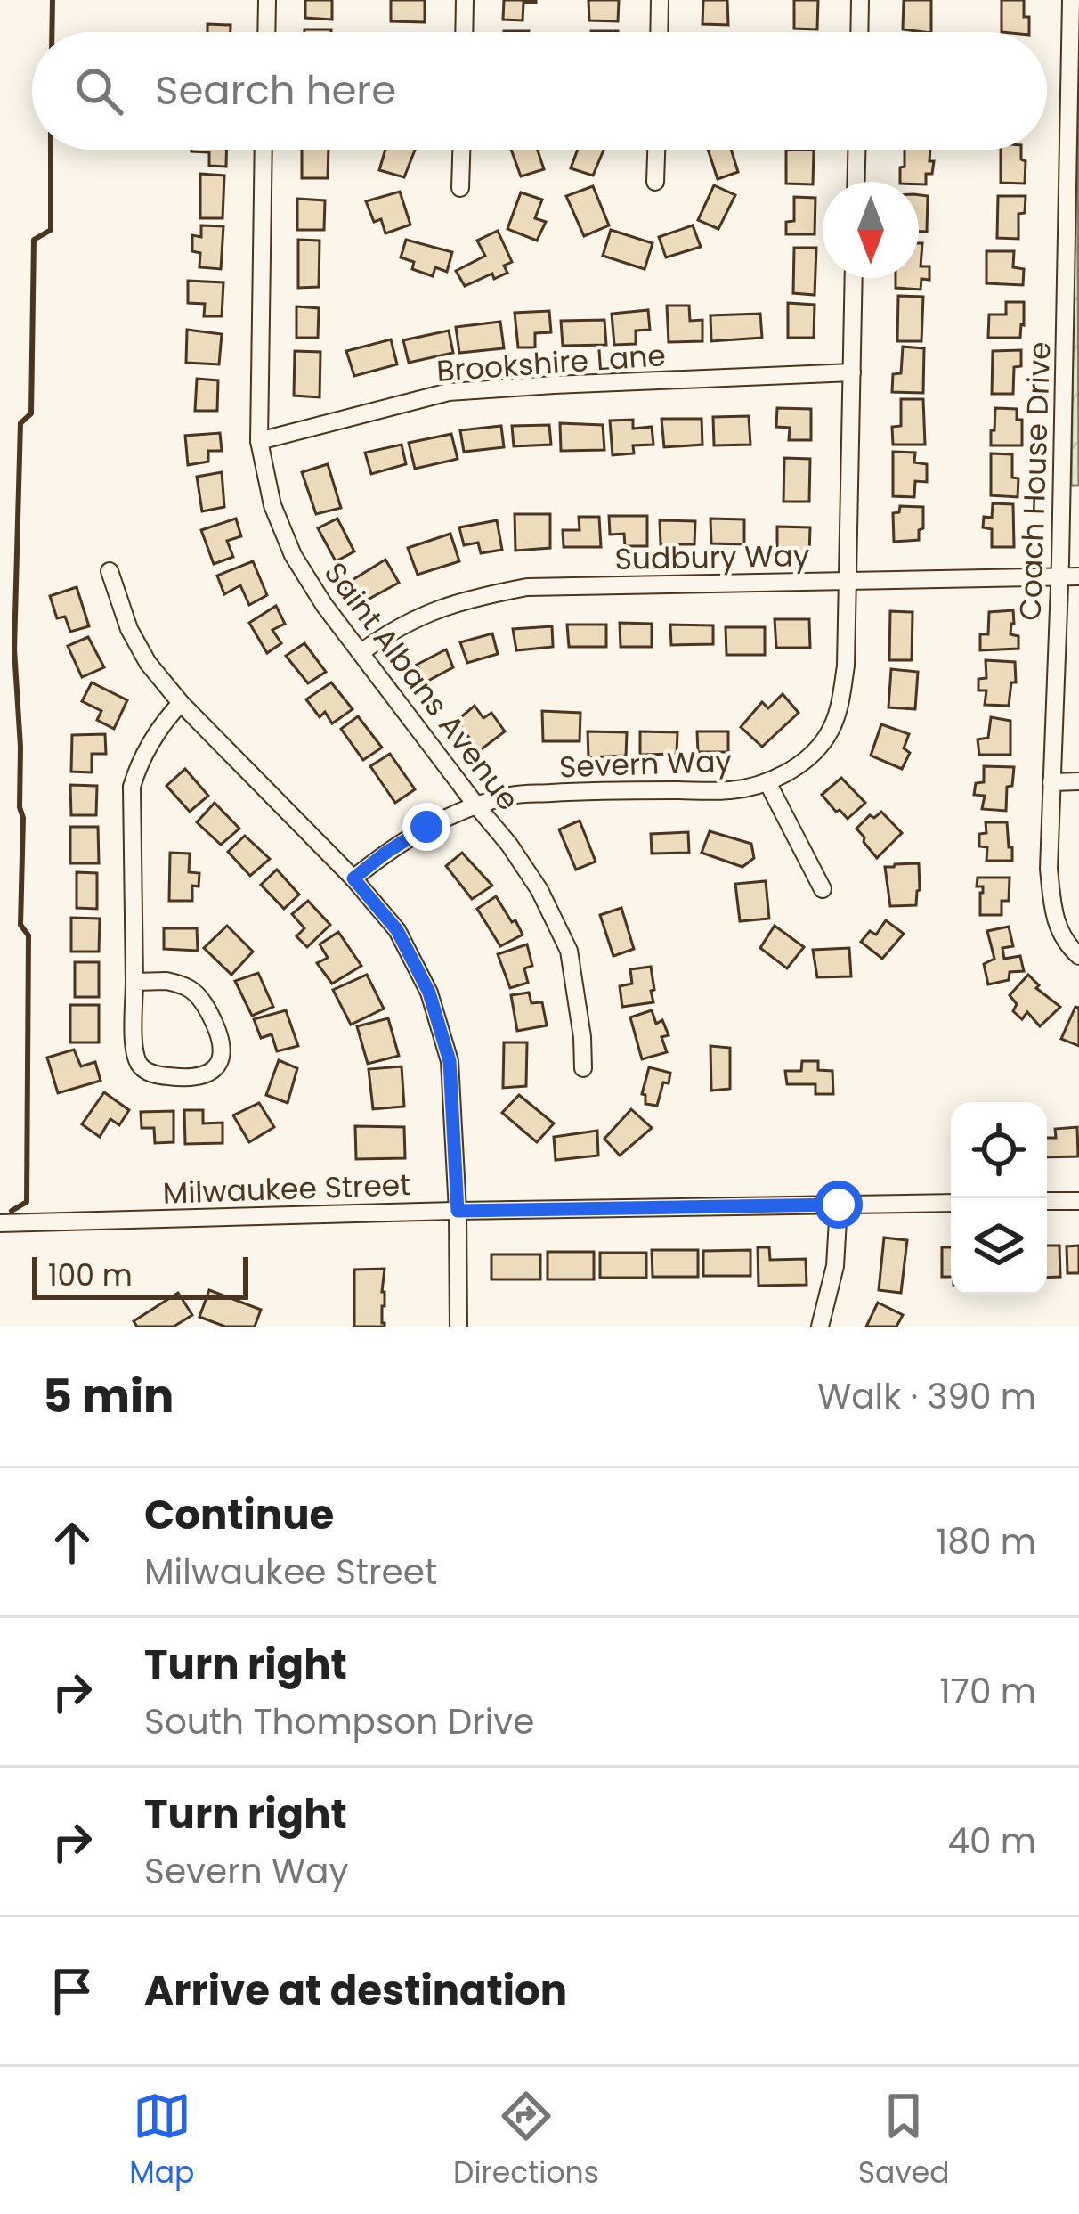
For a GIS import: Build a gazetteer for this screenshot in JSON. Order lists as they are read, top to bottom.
{
  "streets": {
    "street": [
      "Brookshire Lane",
      "Coach House Drive",
      "Sudbury Way",
      "Saint Albans Avenue",
      "Severn Way",
      "Milwaukee Street"
    ]
  },
  "crossings": [
    ["Brookshire Lane", "Saint Albans Avenue"],
    ["Coach House Drive", "Sudbury Way"],
    ["Sudbury Way", "Saint Albans Avenue"],
    ["Saint Albans Avenue", "Severn Way"]
  ],
  "scale_bar": "100 m",
  "north": "bottom",
  "page": {
    "search": "Search here",
    "scale": "100 m",
    "heading": ["5 min", "Walk · 390 m"],
    "list": [
      ["Continue", "Milwaukee Street", "180 m"],
      ["Turn right", "South Thompson Drive", "170 m"],
      ["Turn right", "Severn Way", "40 m"],
      "Arrive at destination"
    ],
    "nav": ["Map", "Directions", "Saved"]
  }
}
